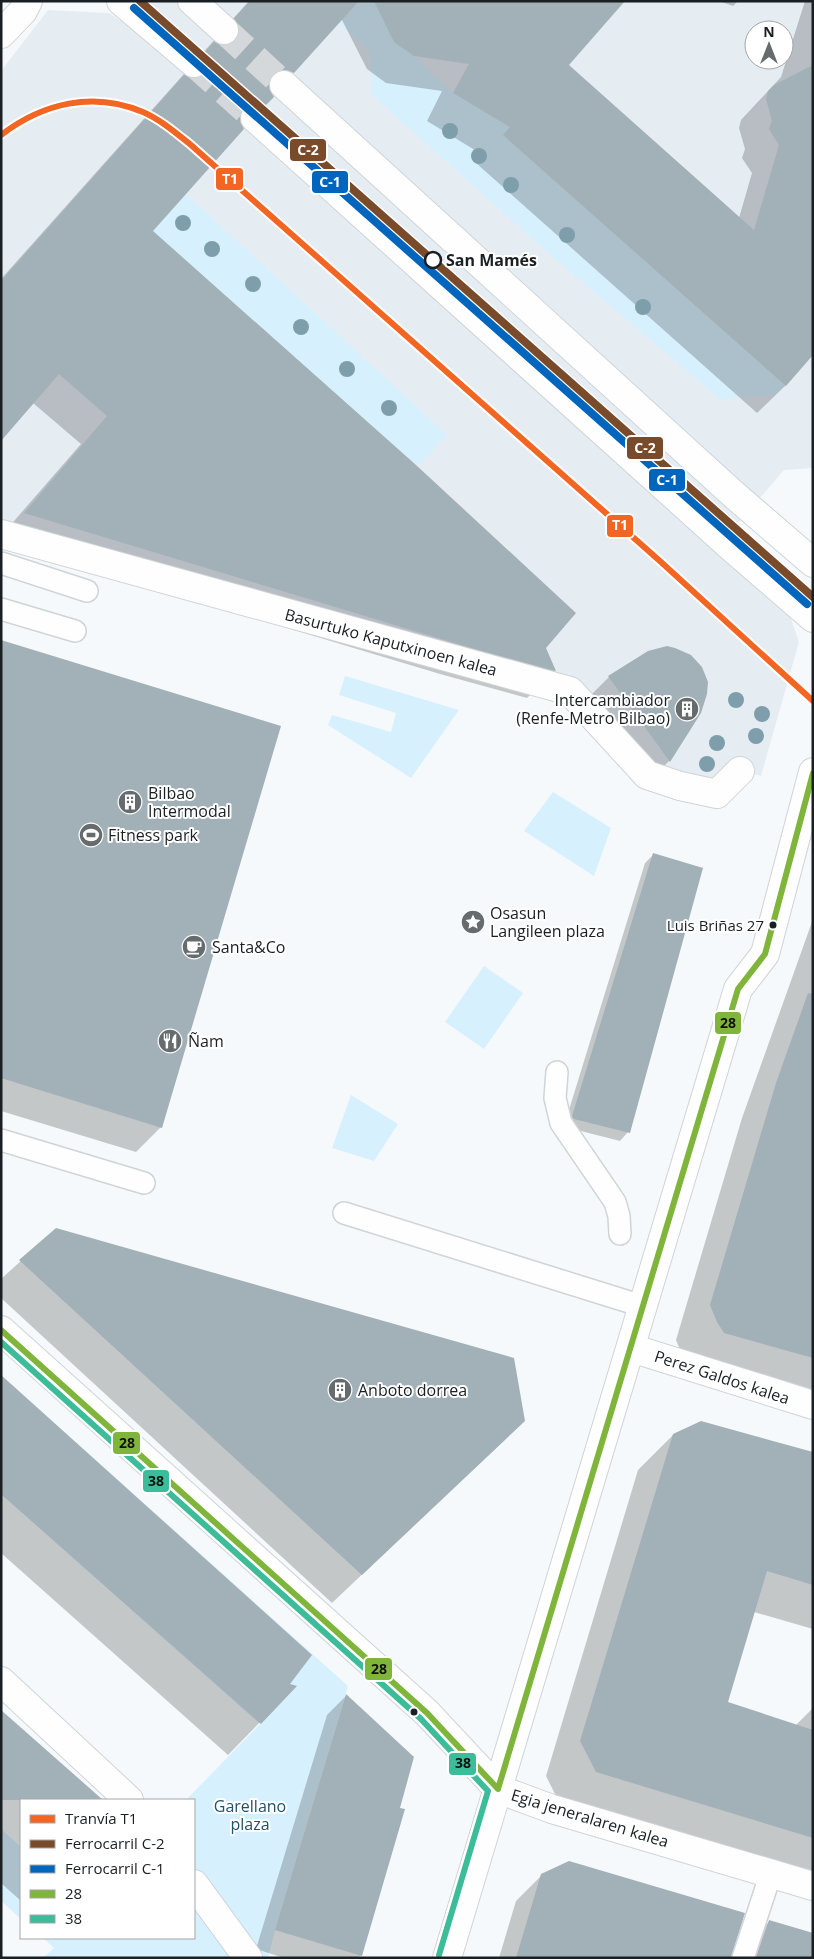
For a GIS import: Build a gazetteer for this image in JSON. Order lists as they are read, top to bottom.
{
  "streets": {
    "street": ["Basurtuko Kaputxinoen kalea", "Perez Galdos kalea", "Egia jeneralaren kalea"]
  },
  "parks": ["Garellano plaza"],
  "places": {
    "other": ["San Mamés", "Luis Briñas 27"],
    "building": ["Intercambiador (Renfe-Metro Bilbao)", "Bilbao Intermodal", "Anboto dorrea"],
    "sports": ["Fitness park"],
    "place": ["Osasun Langileen plaza"],
    "cafe": ["Santa&Co"],
    "restaurant": ["Ñam"]
  },
  "lines": [
    "rail line C-2",
    "rail line C-1",
    "tram line T1",
    "transit line 28",
    "transit line 38"
  ],
  "legend": [
    "Tranvía T1",
    "Ferrocarril C-2",
    "Ferrocarril C-1",
    "28",
    "38"
  ],
  "north": "top"
}
